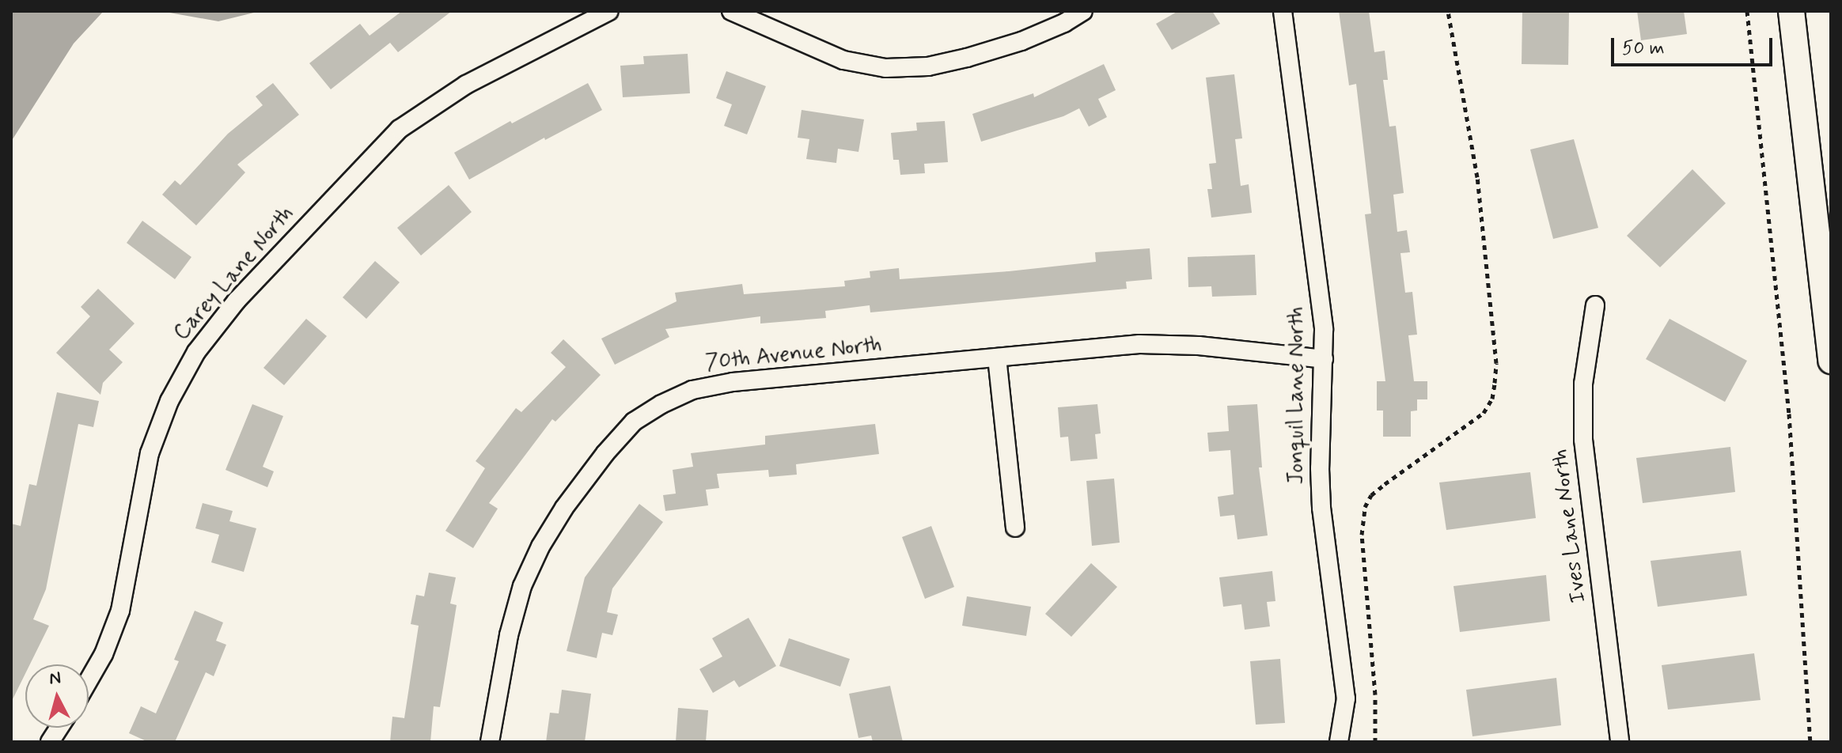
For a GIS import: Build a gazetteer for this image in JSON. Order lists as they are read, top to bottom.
{
  "streets": {
    "street": [
      "Carey Lane North",
      "70th Avenue North",
      "Jonquil Lane North",
      "Ives Lane North"
    ]
  },
  "crossings": [
    ["70th Avenue North", "Jonquil Lane North"]
  ],
  "scale_bar": "50 m",
  "north": "top"
}
